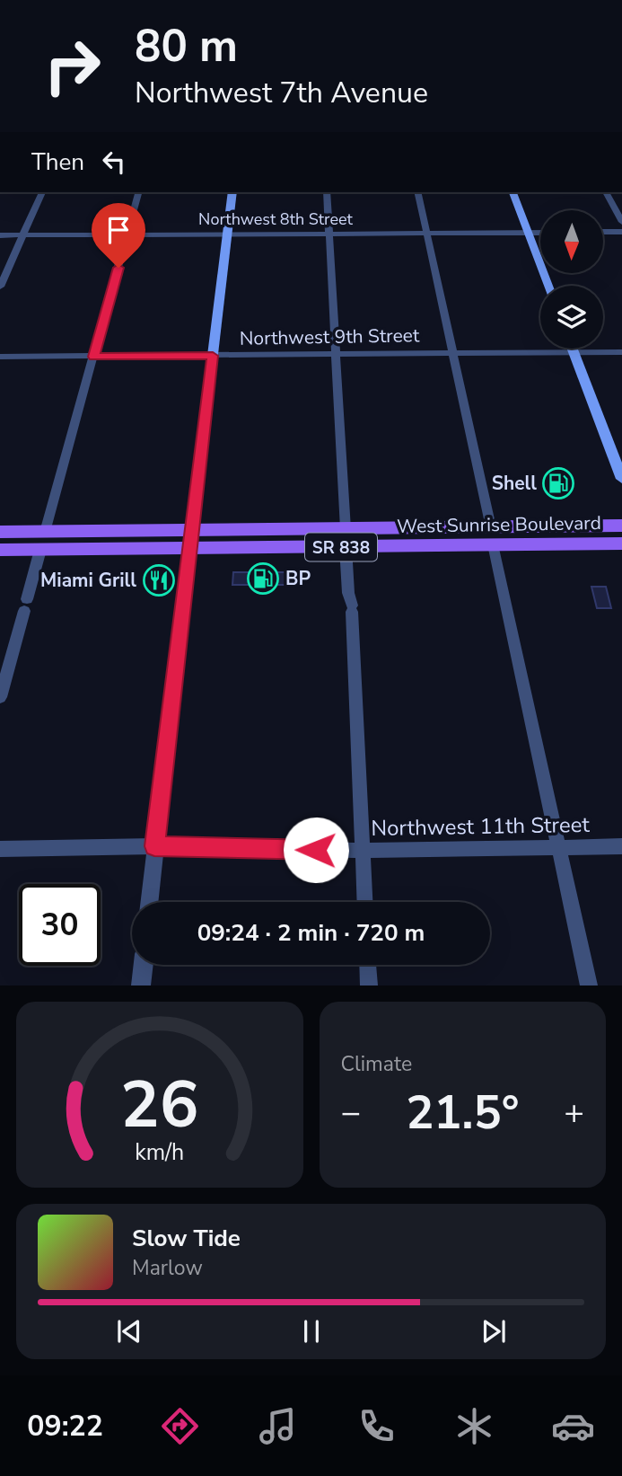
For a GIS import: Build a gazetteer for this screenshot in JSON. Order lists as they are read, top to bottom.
{
  "streets": {
    "main road": ["West Sunrise Boulevard", "SR 838"],
    "street": ["Northwest 8th Street", "Northwest 9th Street", "Northwest 11th Street"]
  },
  "places": {
    "fuel station": ["Shell", "BP"],
    "restaurant": ["Miami Grill"]
  },
  "north": "bottom",
  "page": {
    "turn": ["80 m", "Northwest 7th Avenue"],
    "then": "Then",
    "limit": "30",
    "trip": "09:24 · 2 min · 720 m",
    "tile": "Climate",
    "heat": ["−", "21.5°", "+"],
    "song": ["Slow Tide", "Marlow"],
    "tabs": "09:22",
    "gauge": ["26", "km/h"]
  }
}
